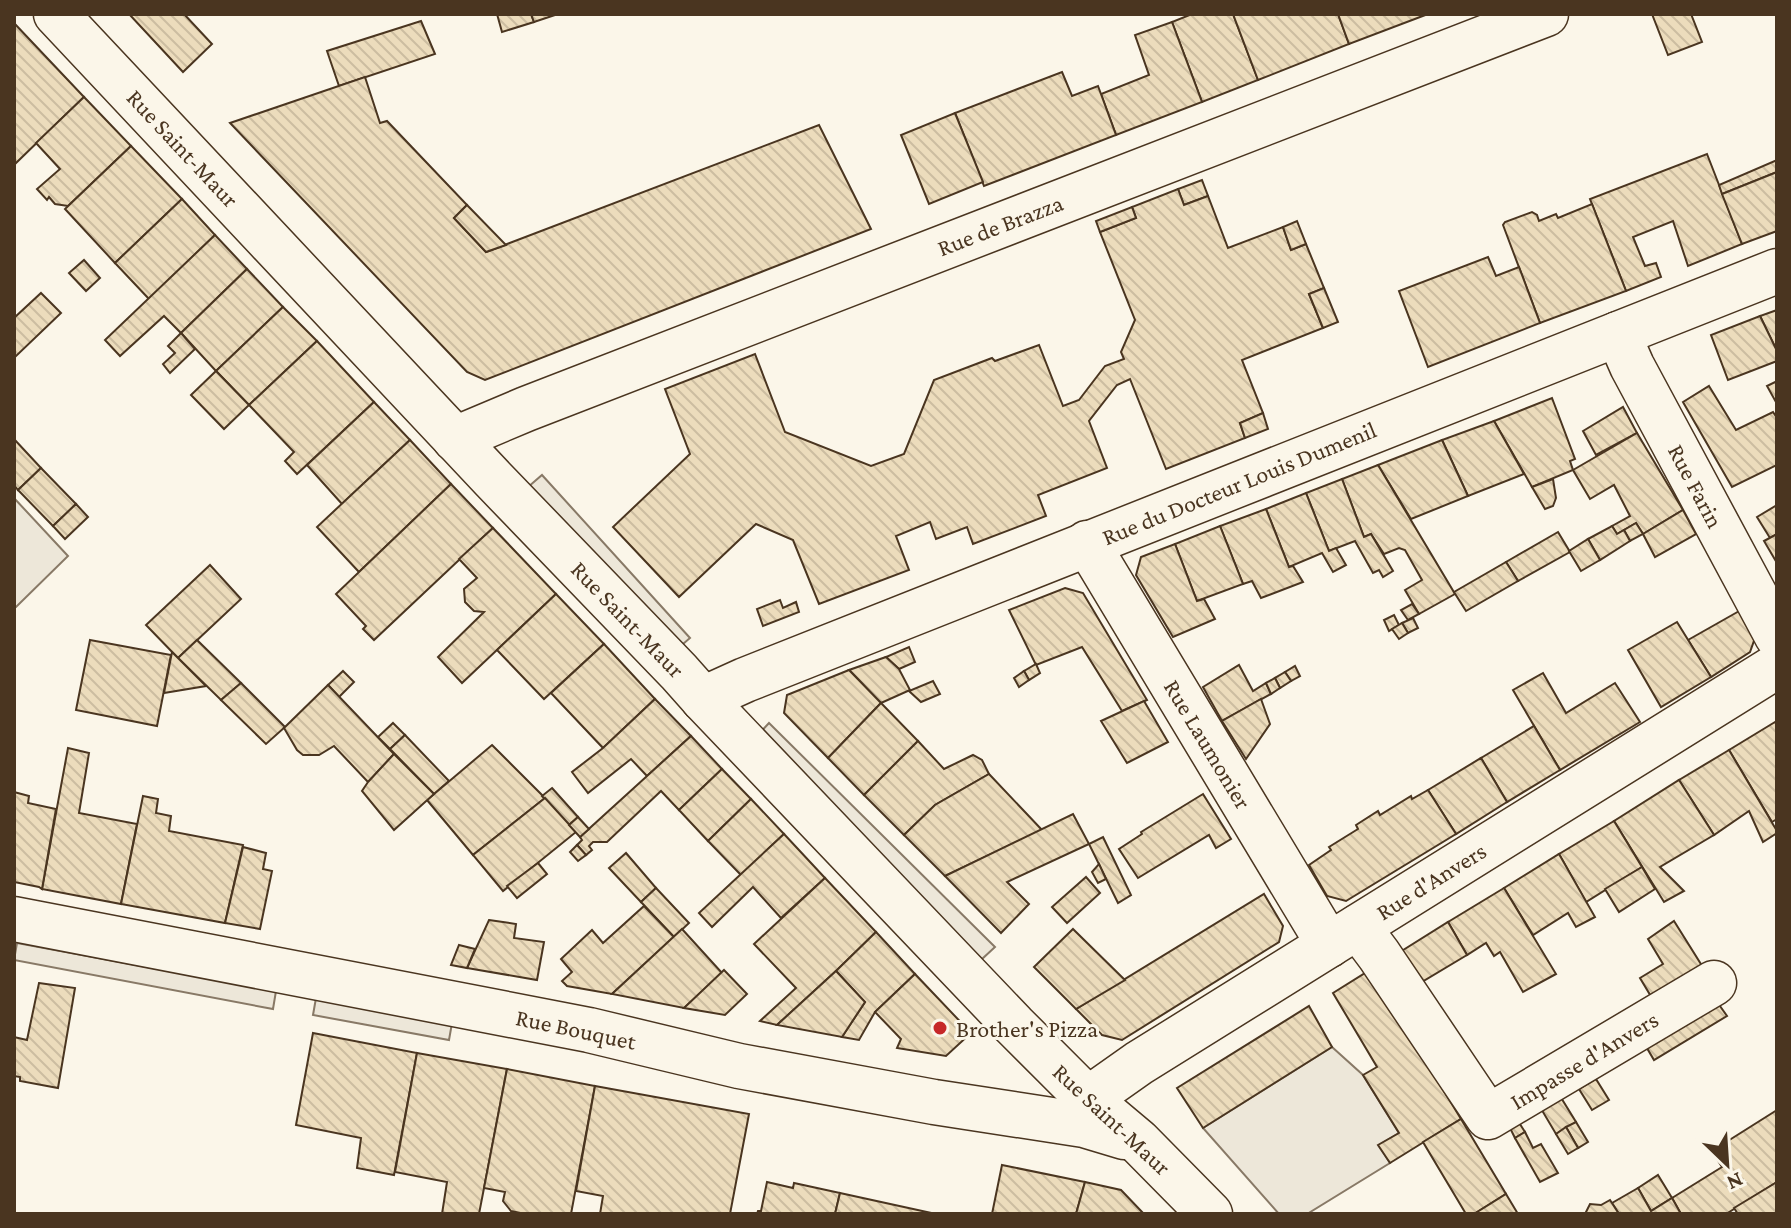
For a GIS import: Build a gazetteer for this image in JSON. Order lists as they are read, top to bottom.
{
  "streets": {
    "street": [
      "Rue Saint-Maur",
      "Rue de Brazza",
      "Rue du Docteur Louis Dumenil",
      "Rue Farin",
      "Rue Laumonier",
      "Rue d'Anvers",
      "Rue Bouquet",
      "Impasse d'Anvers"
    ]
  },
  "crossings": [
    ["Rue Saint-Maur", "Rue de Brazza"],
    ["Rue Saint-Maur", "Rue du Docteur Louis Dumenil"],
    ["Rue Saint-Maur", "Rue d'Anvers"],
    ["Rue Saint-Maur", "Rue Bouquet"],
    ["Rue du Docteur Louis Dumenil", "Rue Farin"],
    ["Rue du Docteur Louis Dumenil", "Rue Laumonier"],
    ["Rue Laumonier", "Rue d'Anvers"],
    ["Rue Laumonier", "Impasse d'Anvers"],
    ["Rue d'Anvers", "Impasse d'Anvers"]
  ],
  "places": ["Brother's Pizza"],
  "north": "bottom right"
}
